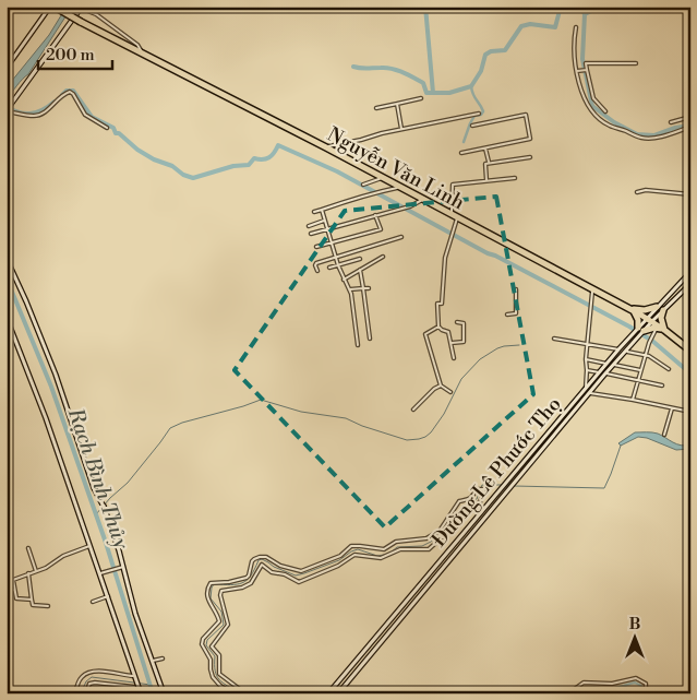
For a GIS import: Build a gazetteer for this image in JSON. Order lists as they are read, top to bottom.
{
  "streets": {
    "highway": ["Nguyễn Văn Linh"],
    "street": ["Đường Lê Phước Thọ"]
  },
  "crossings": [
    ["Nguyễn Văn Linh", "Đường Lê Phước Thọ"]
  ],
  "water": ["Rạch Bình Thủy"],
  "scale_bar": "200 m",
  "north": "top"
}
